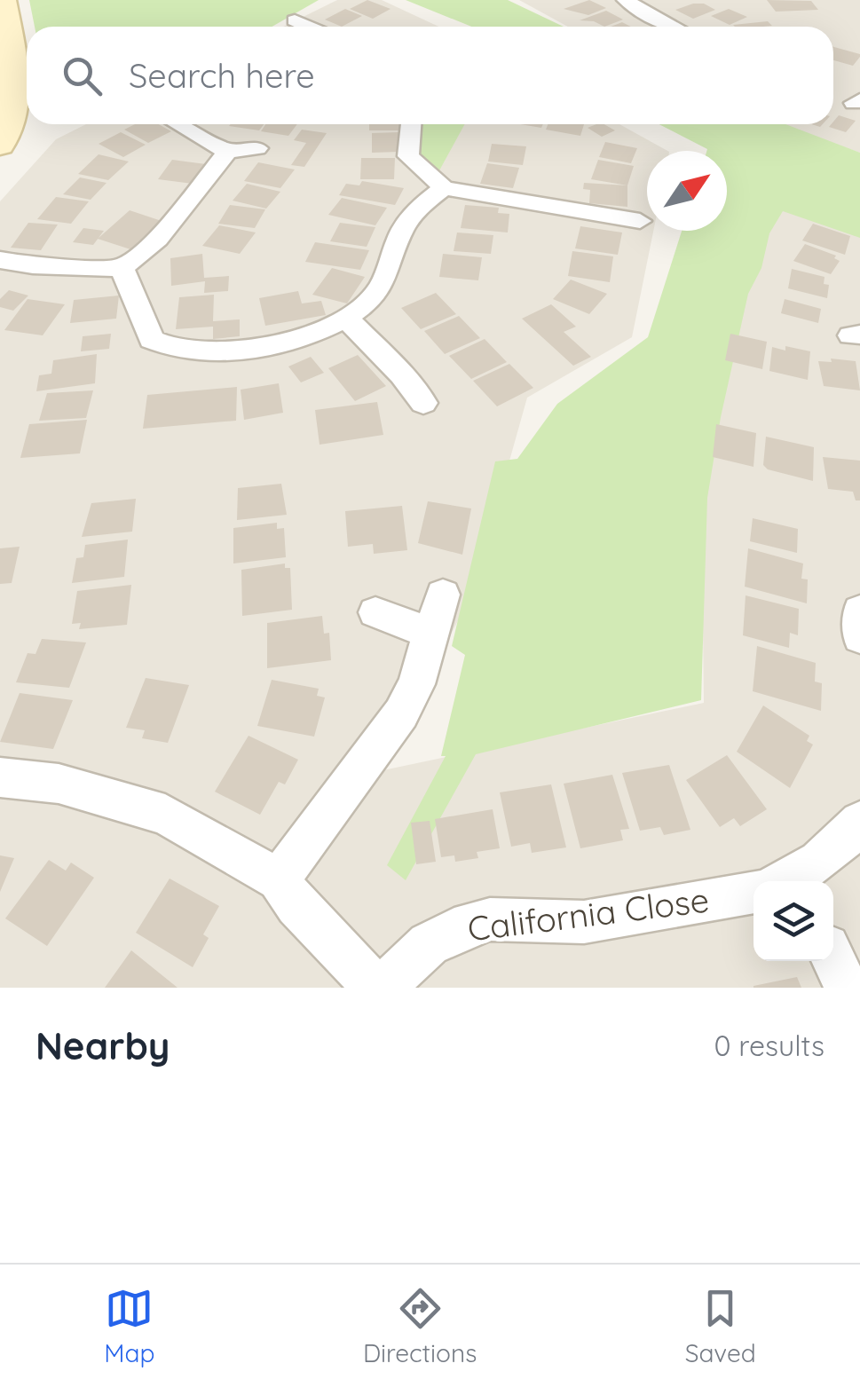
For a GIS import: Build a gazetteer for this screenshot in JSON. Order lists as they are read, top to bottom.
{
  "streets": {
    "street": ["California Close"]
  },
  "north": "top right",
  "page": {
    "search": "Search here",
    "heading": ["Nearby", "0 results"],
    "nav": ["Map", "Directions", "Saved"]
  }
}
